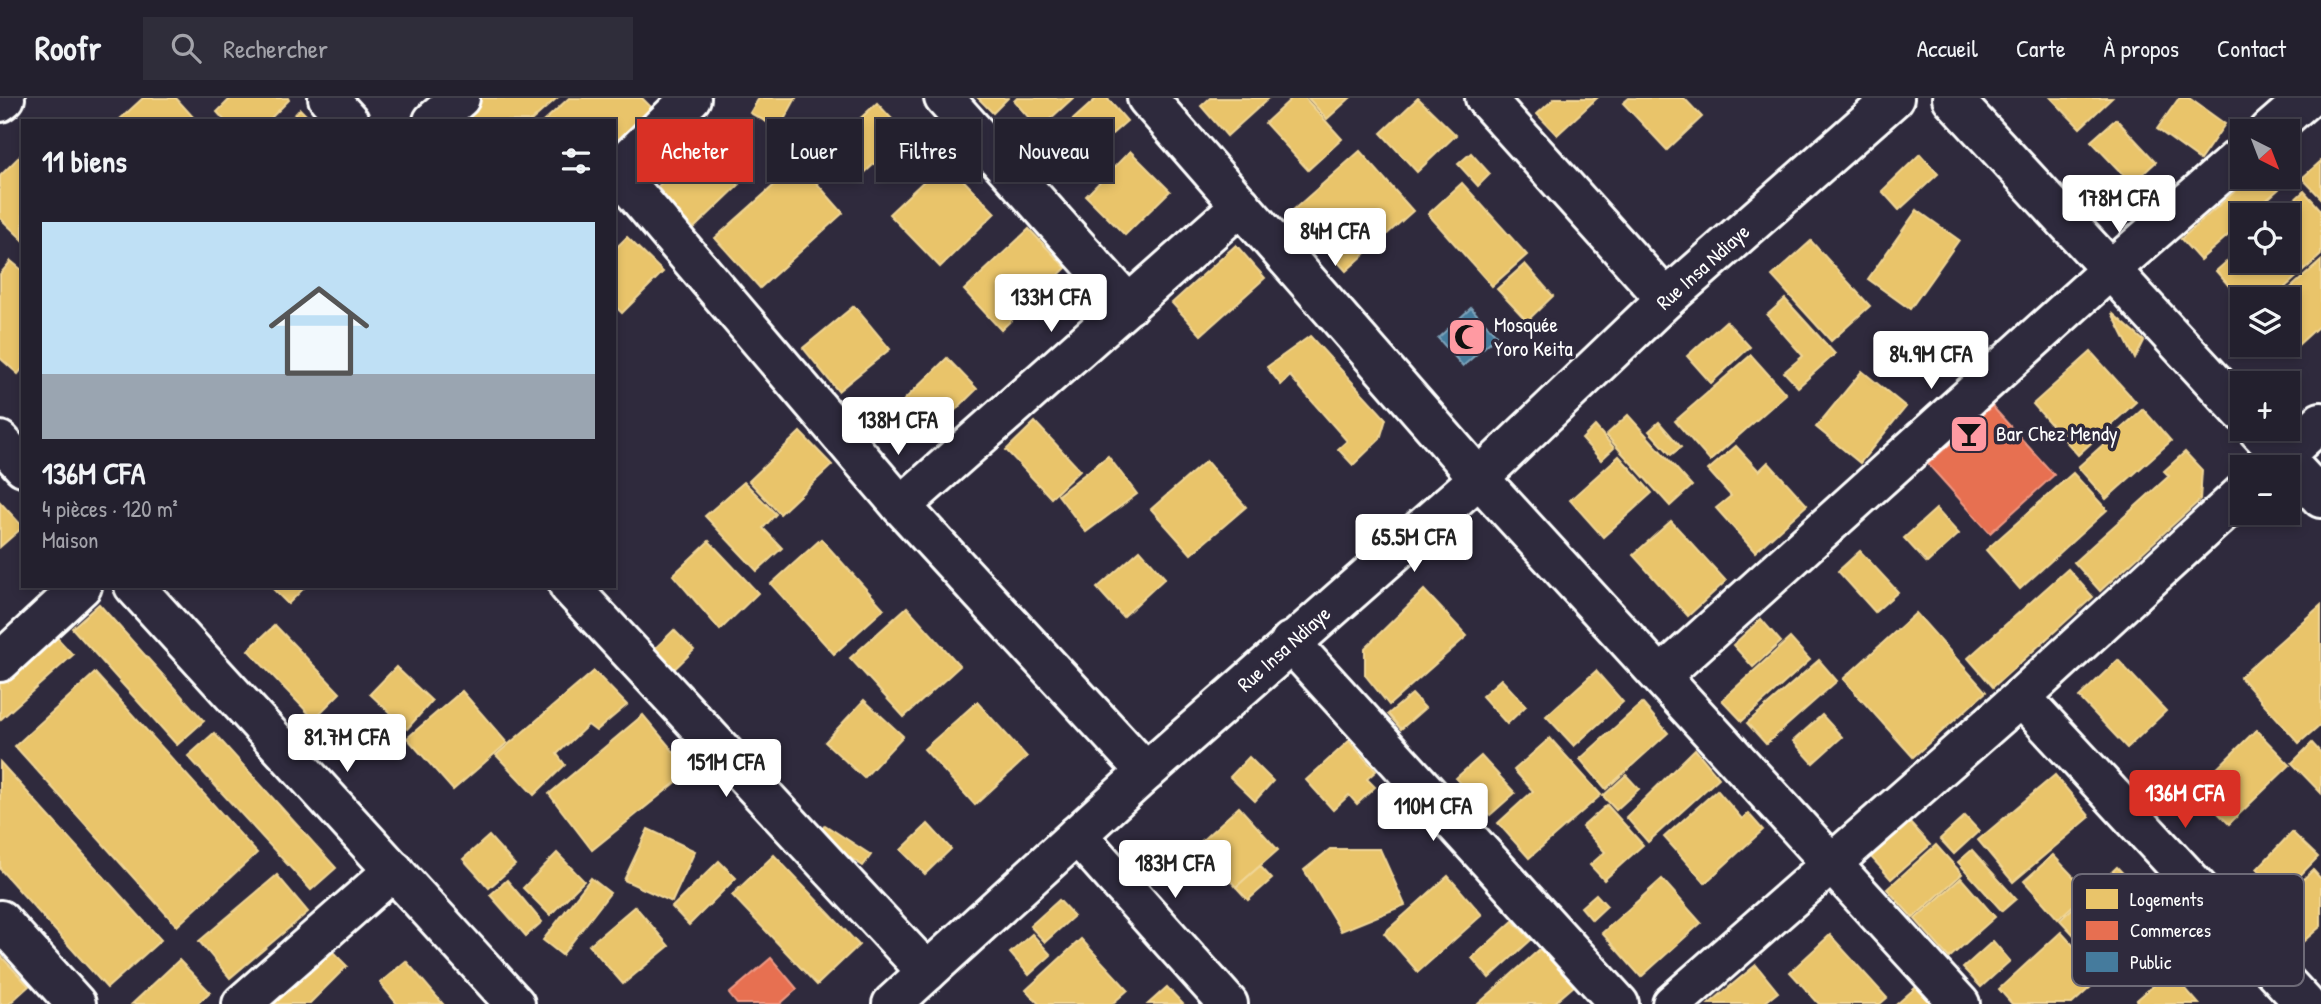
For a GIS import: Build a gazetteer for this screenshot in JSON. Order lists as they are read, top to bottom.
{
  "streets": {
    "street": ["Rue Insa Ndiaye"]
  },
  "places": {
    "mosque": ["Mosquée Yoro Keita"],
    "bar": ["Bar Chez Mendy"]
  },
  "legend": ["Logements", "Commerces", "Public"],
  "north": "bottom right",
  "page": {
    "header": "Roofr",
    "search": "Rechercher",
    "nav": [
      "Accueil",
      "Carte",
      "À propos",
      "Contact"
    ],
    "map_buttons": ["+", "−"],
    "chip": [
      "Acheter",
      "Louer",
      "Filtres",
      "Nouveau"
    ],
    "heading": "11 biens",
    "price": [
      "178M CFA",
      "84M CFA",
      "133M CFA",
      "84.9M CFA",
      "138M CFA",
      "65.5M CFA",
      "81.7M CFA",
      "151M CFA",
      "136M CFA",
      "110M CFA",
      "183M CFA"
    ],
    "list": [
      {
        "name": "136M CFA",
        "note": "4 pièces · 120 m² · Maison"
      }
    ]
  }
}
